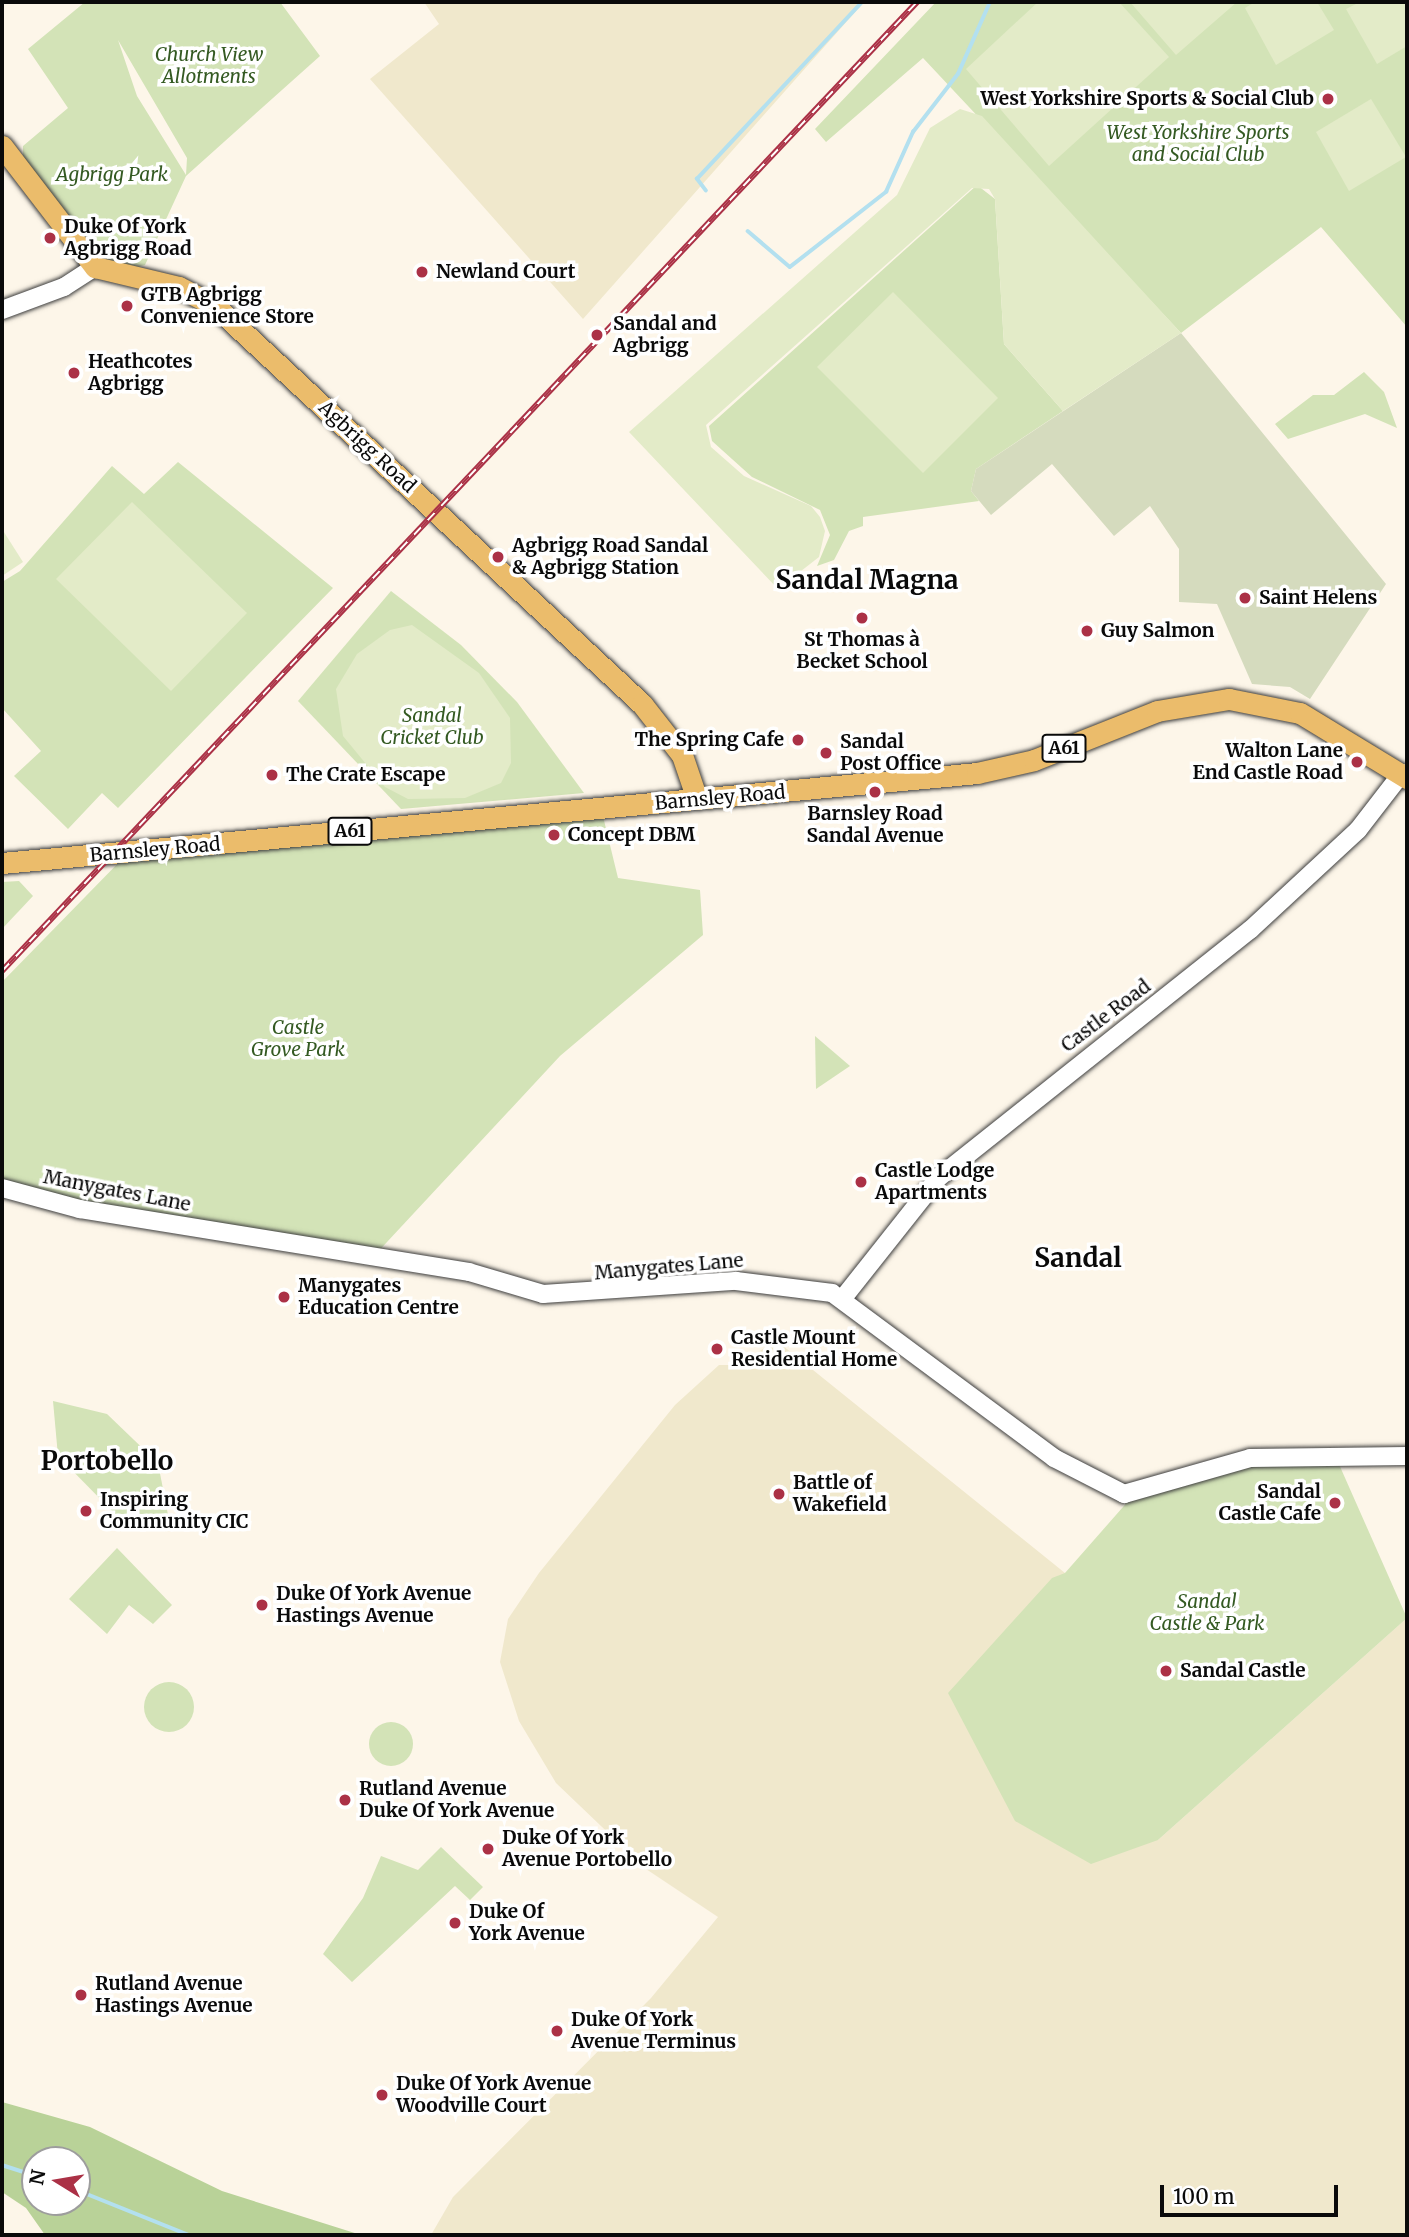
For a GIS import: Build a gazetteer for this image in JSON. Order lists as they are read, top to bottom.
{
  "streets": {
    "main road": ["Agbrigg Road", "A61", "Barnsley Road"],
    "street": ["Castle Road", "Manygates Lane"]
  },
  "crossings": [
    ["Agbrigg Road", "Barnsley Road"],
    ["Barnsley Road", "Castle Road"],
    ["Castle Road", "Manygates Lane"]
  ],
  "districts": ["Sandal Magna", "Sandal", "Portobello"],
  "parks": [
    "Church View Allotments",
    "West Yorkshire Sports and Social Club",
    "Agbrigg Park",
    "Sandal Cricket Club",
    "Castle Grove Park",
    "Sandal Castle & Park"
  ],
  "places": [
    "West Yorkshire Sports & Social Club",
    "Duke Of York Agbrigg Road",
    "Newland Court",
    "GTB Agbrigg Convenience Store",
    "Sandal and Agbrigg",
    "Heathcotes Agbrigg",
    "Agbrigg Road Sandal & Agbrigg Station",
    "Saint Helens",
    "St Thomas à Becket School",
    "Guy Salmon",
    "The Spring Cafe",
    "Sandal Post Office",
    "Walton Lane End Castle Road",
    "The Crate Escape",
    "Barnsley Road Sandal Avenue",
    "Concept DBM",
    "Castle Lodge Apartments",
    "Manygates Education Centre",
    "Castle Mount Residential Home",
    "Battle of Wakefield",
    "Sandal Castle Cafe",
    "Inspiring Community CIC",
    "Duke Of York Avenue Hastings Avenue",
    "Sandal Castle",
    "Rutland Avenue Duke Of York Avenue",
    "Duke Of York Avenue Portobello",
    "Duke Of York Avenue",
    "Rutland Avenue Hastings Avenue",
    "Duke Of York Avenue Terminus",
    "Duke Of York Avenue Woodville Court"
  ],
  "scale_bar": "100 m",
  "north": "left"
}
